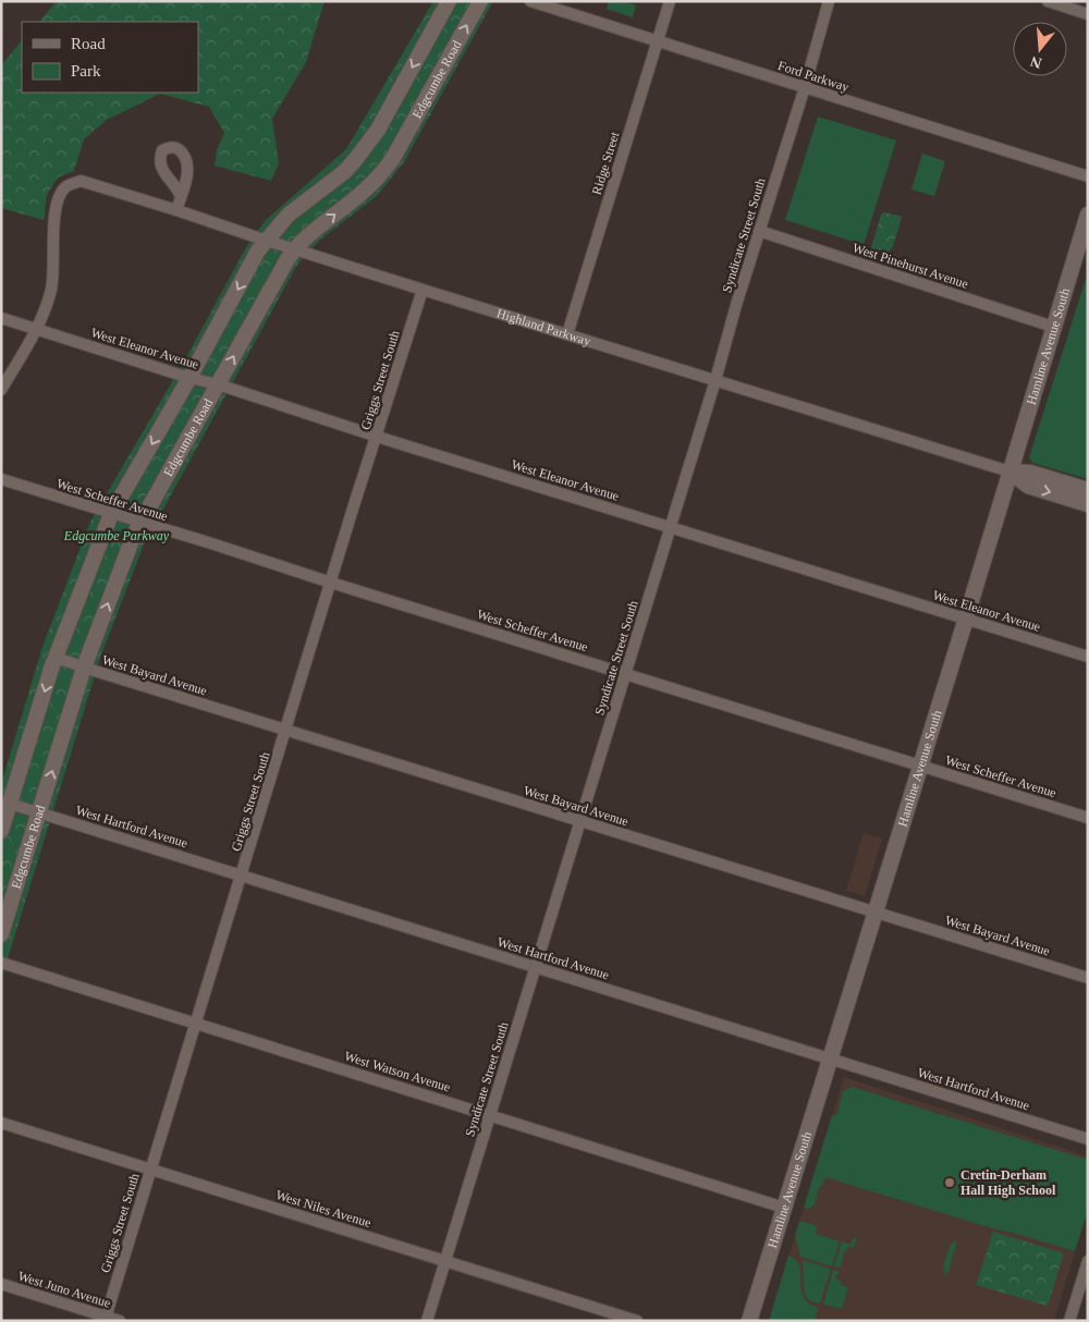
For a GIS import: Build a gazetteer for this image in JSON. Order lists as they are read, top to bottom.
{
  "streets": {
    "street": [
      "Ford Parkway",
      "Edgcumbe Road",
      "Ridge Street",
      "Syndicate Street South",
      "West Pinehurst Avenue",
      "Highland Parkway",
      "Hamline Avenue South",
      "West Eleanor Avenue",
      "Griggs Street South",
      "West Scheffer Avenue",
      "West Bayard Avenue",
      "West Hartford Avenue",
      "West Watson Avenue",
      "West Niles Avenue",
      "West Juno Avenue"
    ]
  },
  "crossings": [
    ["Ford Parkway", "Ridge Street"],
    ["Ford Parkway", "Syndicate Street South"],
    ["Edgcumbe Road", "Highland Parkway"],
    ["Edgcumbe Road", "West Eleanor Avenue"],
    ["Edgcumbe Road", "West Scheffer Avenue"],
    ["Edgcumbe Road", "West Bayard Avenue"],
    ["Edgcumbe Road", "West Hartford Avenue"],
    ["Ridge Street", "Highland Parkway"],
    ["Syndicate Street South", "West Pinehurst Avenue"],
    ["Syndicate Street South", "Highland Parkway"],
    ["Syndicate Street South", "West Eleanor Avenue"],
    ["Syndicate Street South", "West Scheffer Avenue"],
    ["Syndicate Street South", "West Bayard Avenue"],
    ["Syndicate Street South", "West Hartford Avenue"],
    ["Syndicate Street South", "West Watson Avenue"],
    ["Syndicate Street South", "West Niles Avenue"],
    ["West Pinehurst Avenue", "Hamline Avenue South"],
    ["Highland Parkway", "Hamline Avenue South"],
    ["Highland Parkway", "West Eleanor Avenue"],
    ["Highland Parkway", "Griggs Street South"],
    ["Hamline Avenue South", "West Eleanor Avenue"],
    ["Hamline Avenue South", "West Scheffer Avenue"],
    ["Hamline Avenue South", "West Bayard Avenue"],
    ["Hamline Avenue South", "West Hartford Avenue"],
    ["Hamline Avenue South", "West Watson Avenue"],
    ["West Eleanor Avenue", "Griggs Street South"],
    ["Griggs Street South", "West Scheffer Avenue"],
    ["Griggs Street South", "West Bayard Avenue"],
    ["Griggs Street South", "West Hartford Avenue"],
    ["Griggs Street South", "West Watson Avenue"],
    ["Griggs Street South", "West Niles Avenue"],
    ["Griggs Street South", "West Juno Avenue"]
  ],
  "parks": ["Edgcumbe Parkway"],
  "places": ["Cretin-Derham Hall High School"],
  "legend": ["Road", "Park"],
  "north": "bottom"
}
